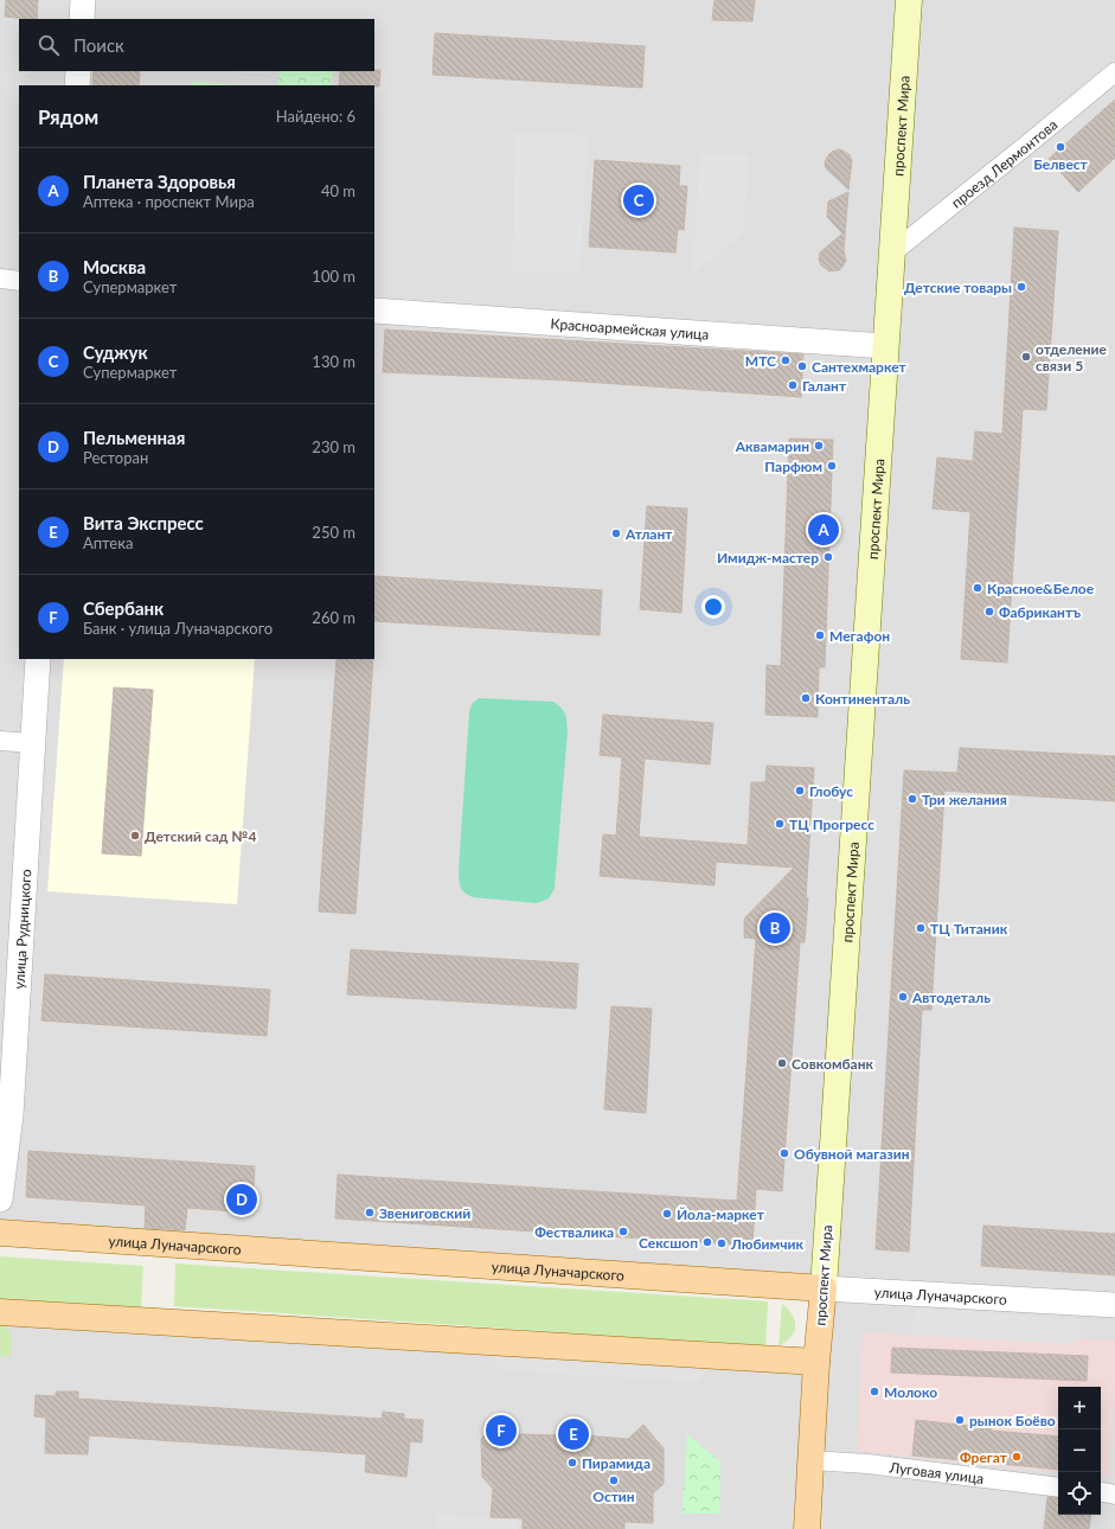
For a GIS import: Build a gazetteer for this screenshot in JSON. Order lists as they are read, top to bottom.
{
  "streets": {
    "main road": ["проспект Мира", "улица Луначарского"],
    "street": [
      "проезд Лермонтова",
      "Красноармейская улица",
      "улица Рудницкого",
      "Луговая улица"
    ]
  },
  "crossings": [
    ["проспект Мира", "проезд Лермонтова"],
    ["проспект Мира", "Красноармейская улица"],
    ["проспект Мира", "улица Луначарского"],
    ["проспект Мира", "Луговая улица"]
  ],
  "places": [
    "Белвест",
    "Детские товары",
    "отделение связи 5",
    "МТС",
    "Сантехмаркет",
    "Галант",
    "Аквамарин",
    "Парфюм",
    "Атлант",
    "Имидж-мастер",
    "Красное&Белое",
    "Фабрикантъ",
    "Мегафон",
    "Континенталь",
    "Глобус",
    "Три желания",
    "ТЦ Прогресс",
    "Детский сад №4",
    "ТЦ Титаник",
    "Автодеталь",
    "Совкомбанк",
    "Обувной магазин",
    "Звениговский",
    "Йола-маркет",
    "Фествалика",
    "Сексшоп",
    "Любимчик",
    "Молоко",
    "рынок Боёво",
    "Фрегат",
    "Пирамида",
    "Остин"
  ],
  "page": {
    "search": "Поиск",
    "heading": ["Рядом", "Найдено: 6"],
    "list": [
      {
        "mark": "A",
        "name": "Планета Здоровья",
        "note": "Аптека · проспект Мира",
        "value": "40 m"
      },
      {
        "mark": "B",
        "name": "Москва",
        "note": "Супермаркет",
        "value": "100 m"
      },
      {
        "mark": "C",
        "name": "Суджук",
        "note": "Супермаркет",
        "value": "130 m"
      },
      {
        "mark": "D",
        "name": "Пельменная",
        "note": "Ресторан",
        "value": "230 m"
      },
      {
        "mark": "E",
        "name": "Вита Экспресс",
        "note": "Аптека",
        "value": "250 m"
      },
      {
        "mark": "F",
        "name": "Сбербанк",
        "note": "Банк · улица Луначарского",
        "value": "260 m"
      }
    ],
    "pins": [
      "C",
      "A",
      "B",
      "D",
      "F",
      "E"
    ],
    "map_buttons": ["+", "−"]
  }
}
